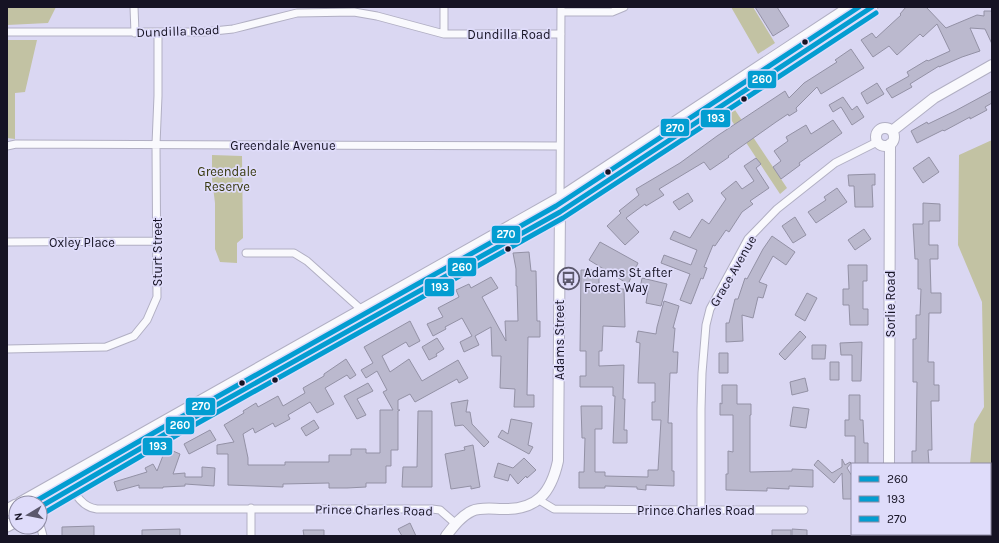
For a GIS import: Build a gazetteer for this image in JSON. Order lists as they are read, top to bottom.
{
  "streets": {
    "street": [
      "Dundilla Road",
      "Greendale Avenue",
      "Oxley Place",
      "Sturt Street",
      "Grace Avenue",
      "Sorlie Road",
      "Adams Street",
      "Prince Charles Road"
    ]
  },
  "crossings": [
    ["Dundilla Road", "Sturt Street"],
    ["Dundilla Road", "Adams Street"],
    ["Greendale Avenue", "Sturt Street"],
    ["Greendale Avenue", "Adams Street"],
    ["Oxley Place", "Sturt Street"],
    ["Grace Avenue", "Sorlie Road"],
    ["Grace Avenue", "Prince Charles Road"],
    ["Adams Street", "Prince Charles Road"]
  ],
  "parks": ["Greendale Reserve"],
  "places": {
    "bus stop": ["Adams St after Forest Way"]
  },
  "lines": ["transit line 260", "transit line 270", "transit line 193"],
  "legend": ["260", "193", "270"],
  "north": "left"
}
